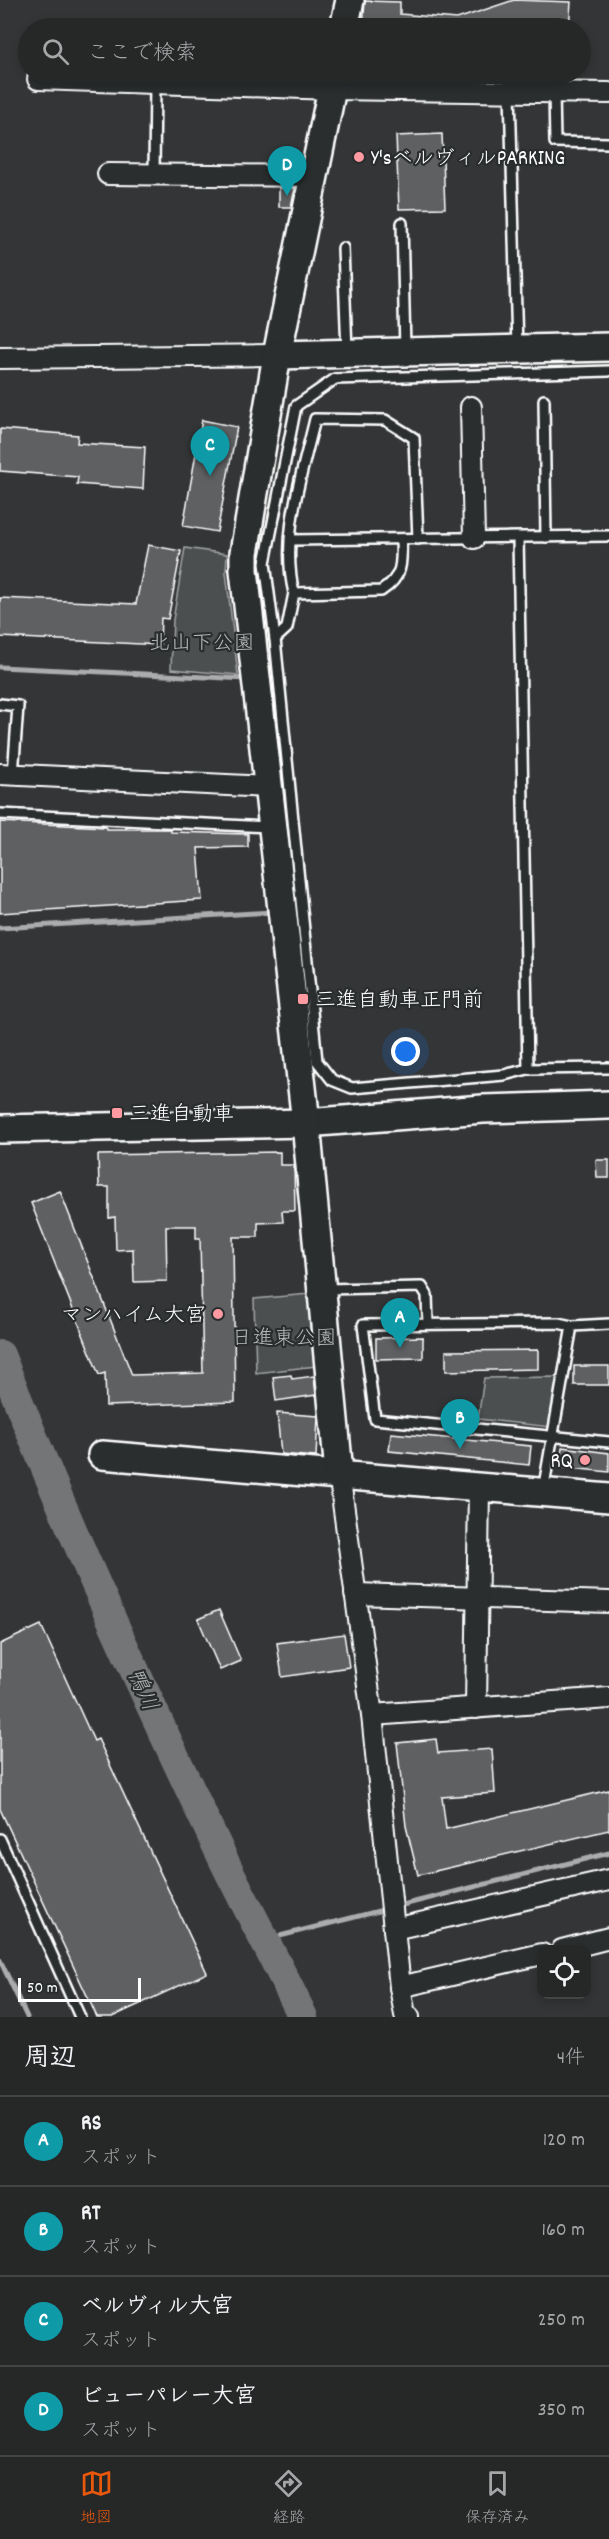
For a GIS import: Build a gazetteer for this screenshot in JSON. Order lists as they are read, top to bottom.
{
  "water": ["鴨川"],
  "parks": ["北山下公園", "日進東公園"],
  "places": {
    "other": ["Y'sベルヴィルPARKING", "マンハイム大宮", "RQ"],
    "transit": ["三進自動車正門前", "三進自動車"]
  },
  "scale_bar": "50 m",
  "page": {
    "search": "ここで検索",
    "pins": [
      "D",
      "C",
      "A",
      "B"
    ],
    "scale": "50 m",
    "heading": ["周辺", "4件"],
    "list": [
      {
        "mark": "A",
        "name": "RS",
        "note": "スポット",
        "value": "120 m"
      },
      {
        "mark": "B",
        "name": "RT",
        "note": "スポット",
        "value": "160 m"
      },
      {
        "mark": "C",
        "name": "ベルヴィル大宮",
        "note": "スポット",
        "value": "250 m"
      },
      {
        "mark": "D",
        "name": "ビューパレー大宮",
        "note": "スポット",
        "value": "350 m"
      }
    ],
    "nav": ["地図", "経路", "保存済み"]
  }
}
